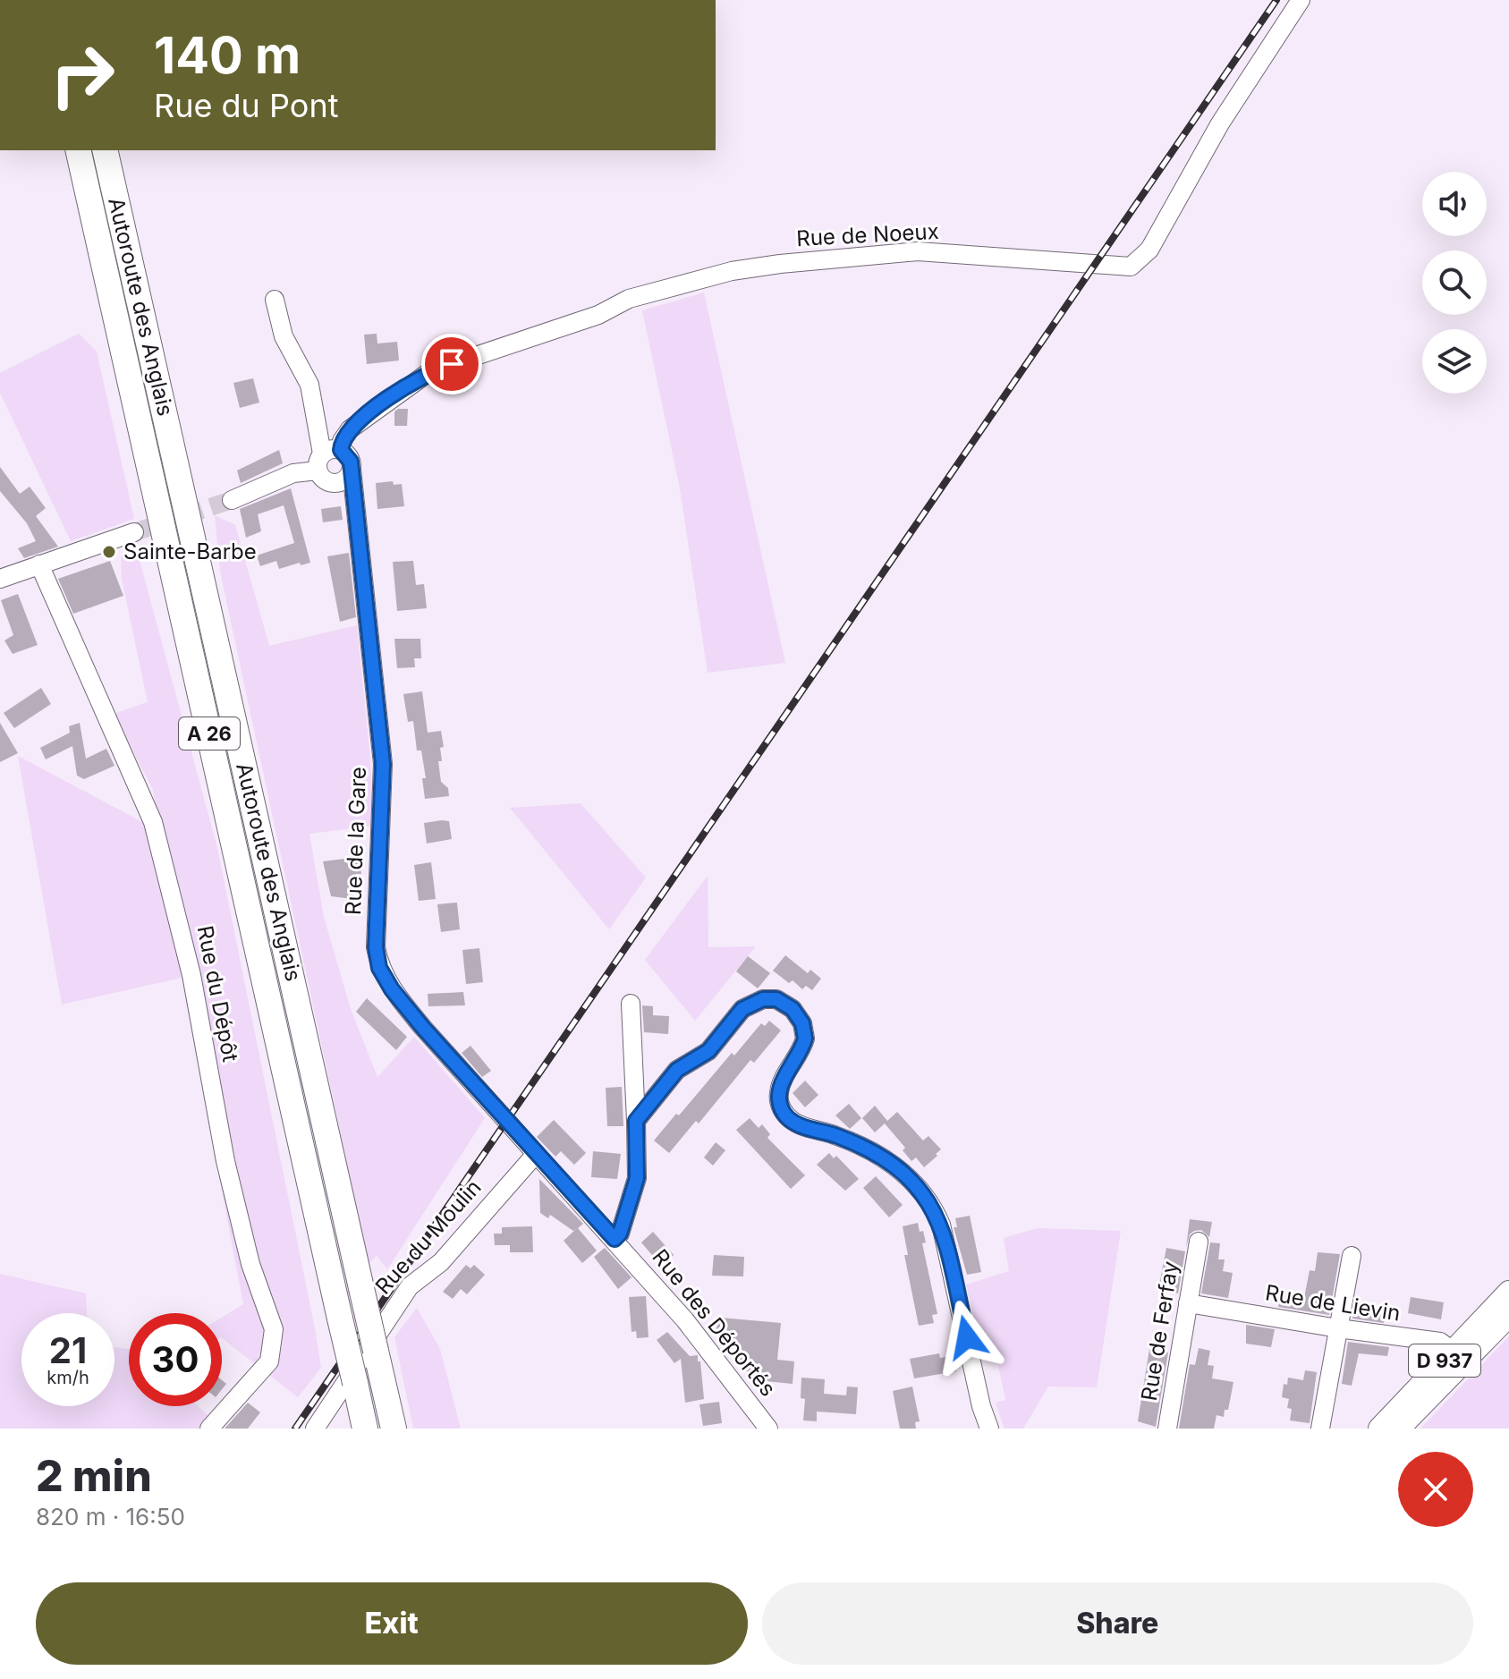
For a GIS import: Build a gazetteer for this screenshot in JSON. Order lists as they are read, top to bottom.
{
  "streets": {
    "highway": ["Autoroute des Anglais", "A 26"],
    "main road": ["D 937"],
    "street": [
      "Rue de Noeux",
      "Rue de la Gare",
      "Rue du Dépôt",
      "Rue du Moulin",
      "Rue de Lievin",
      "Rue des Déportés",
      "Rue de Ferfay"
    ]
  },
  "crossings": [
    ["Rue de Noeux", "Rue de la Gare"],
    ["Rue de la Gare", "Rue des Déportés"],
    ["Rue du Moulin", "Rue des Déportés"],
    ["Rue de Lievin", "Rue de Ferfay"],
    ["Rue de Lievin", "D 937"]
  ],
  "places": ["Sainte-Barbe"],
  "page": {
    "turn": ["140 m", "Rue du Pont"],
    "speed": "21 km/h",
    "limit": "30",
    "heading": ["2 min", "820 m · 16:50"],
    "buttons": ["Exit", "Share"]
  }
}
